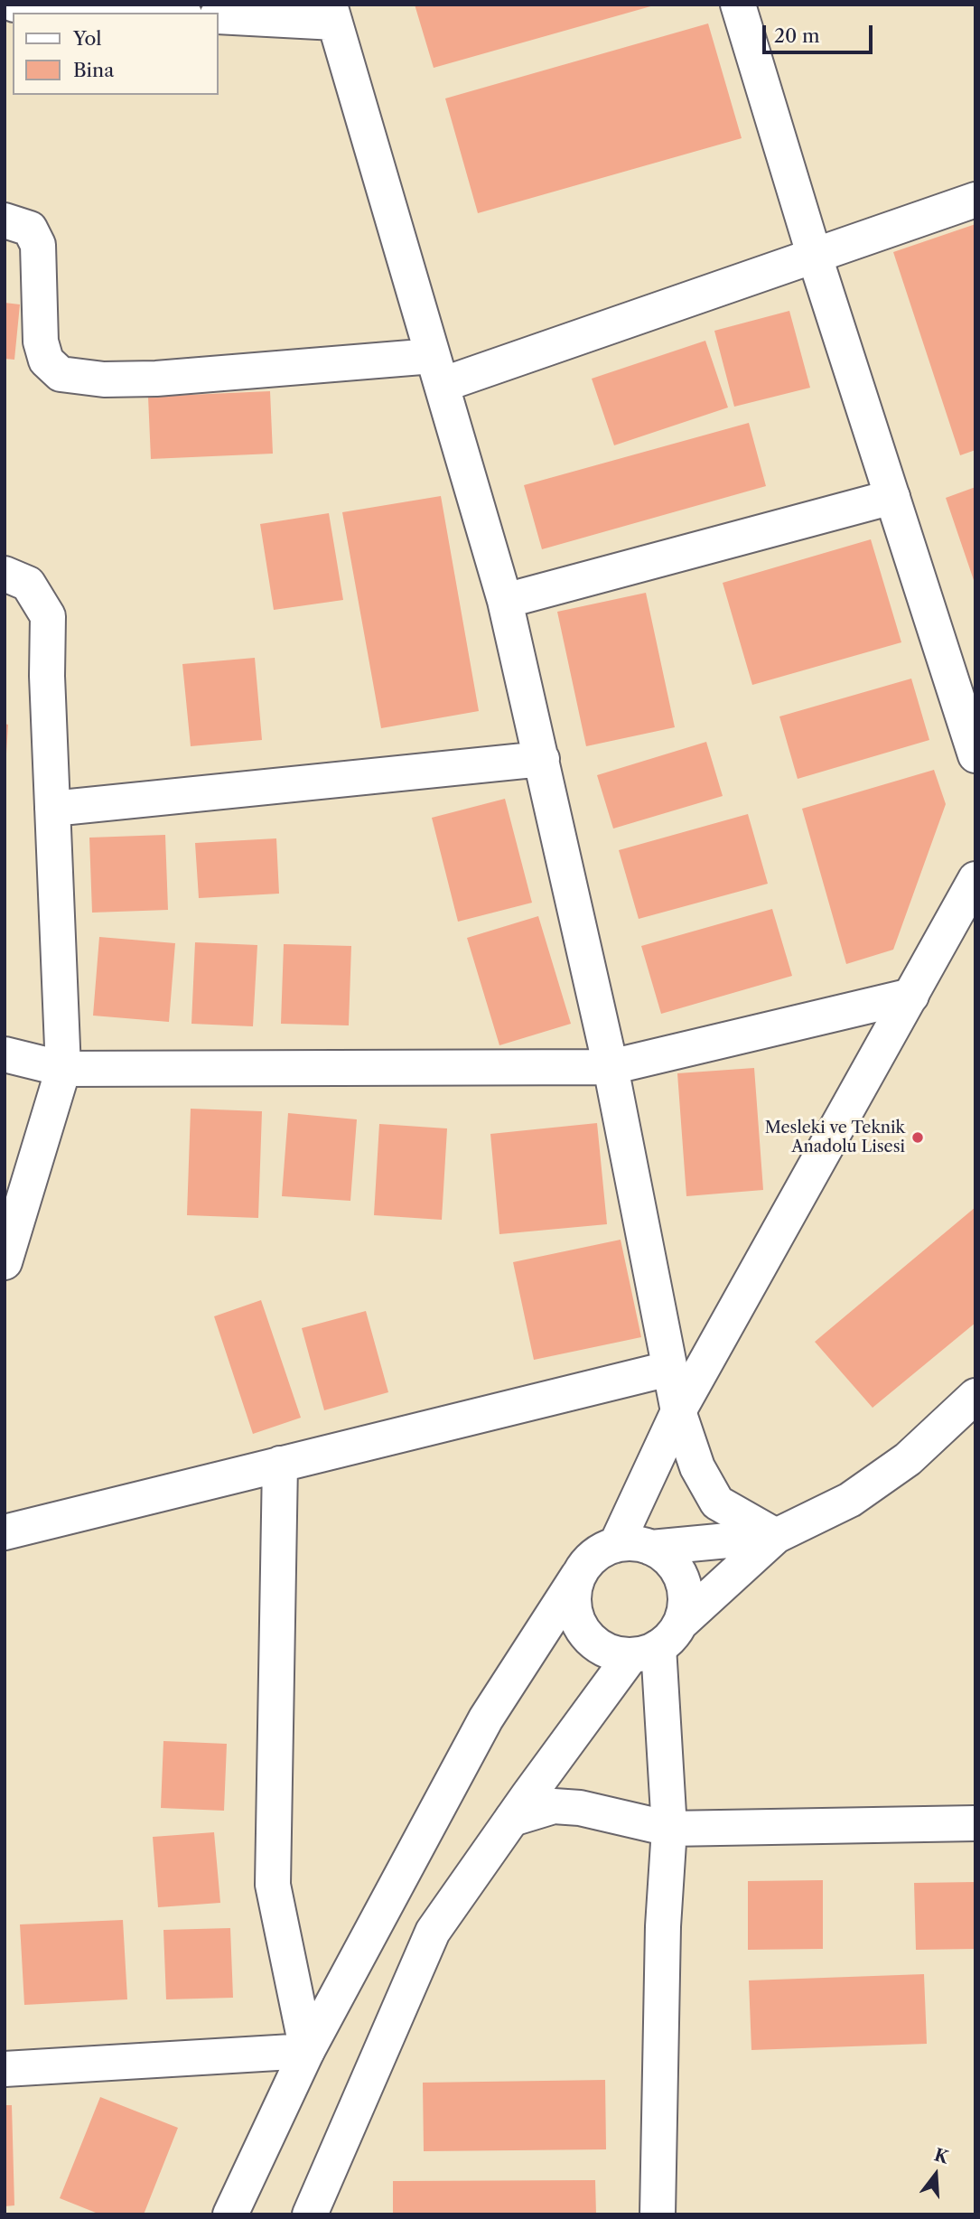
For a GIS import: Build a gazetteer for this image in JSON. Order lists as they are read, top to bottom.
{
  "places": ["Mesleki ve Teknik Anadolu Lisesi"],
  "legend": ["Yol", "Bina"],
  "scale_bar": "20 m",
  "north": "top"
}
